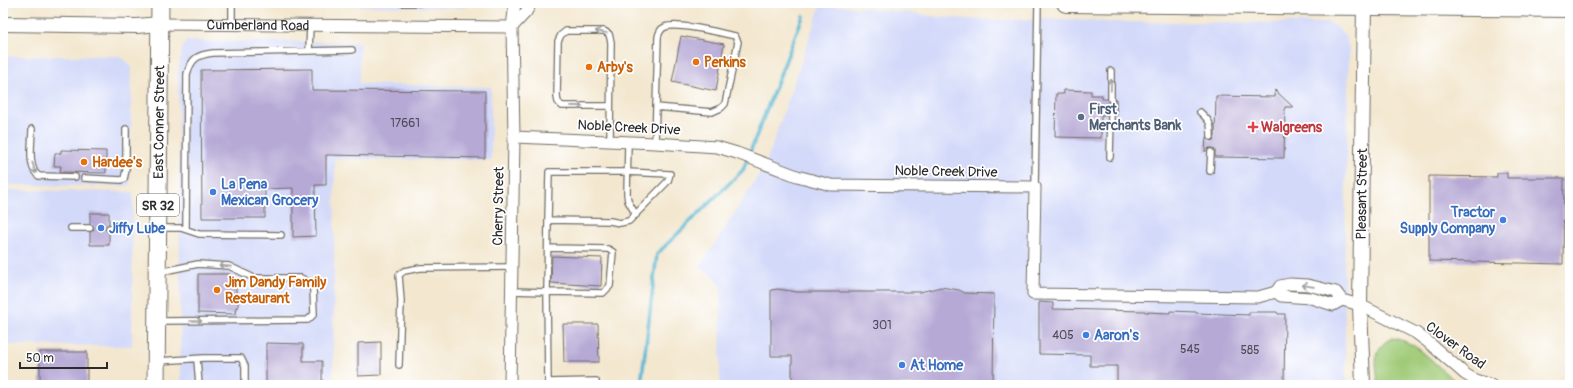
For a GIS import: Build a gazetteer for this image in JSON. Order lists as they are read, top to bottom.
{
  "streets": {
    "main road": ["East Conner Street", "SR 32"],
    "street": [
      "Cumberland Road",
      "Noble Creek Drive",
      "Pleasant Street",
      "Cherry Street",
      "Clover Road"
    ]
  },
  "crossings": [
    ["Cumberland Road", "East Conner Street"],
    ["Cumberland Road", "Cherry Street"],
    ["Noble Creek Drive", "Cherry Street"],
    ["Pleasant Street", "Clover Road"]
  ],
  "places": {
    "other": [
      "Perkins",
      "Arby's",
      "First Merchants Bank",
      "Hardee's",
      "La Pena Mexican Grocery",
      "Tractor Supply Company",
      "Jiffy Lube",
      "Jim Dandy Family Restaurant",
      "Aaron's",
      "At Home"
    ],
    "health": ["Walgreens"]
  },
  "house_numbers": [
    "17661",
    "301",
    "405",
    "545",
    "585"
  ],
  "scale_bar": "50 m"
}
